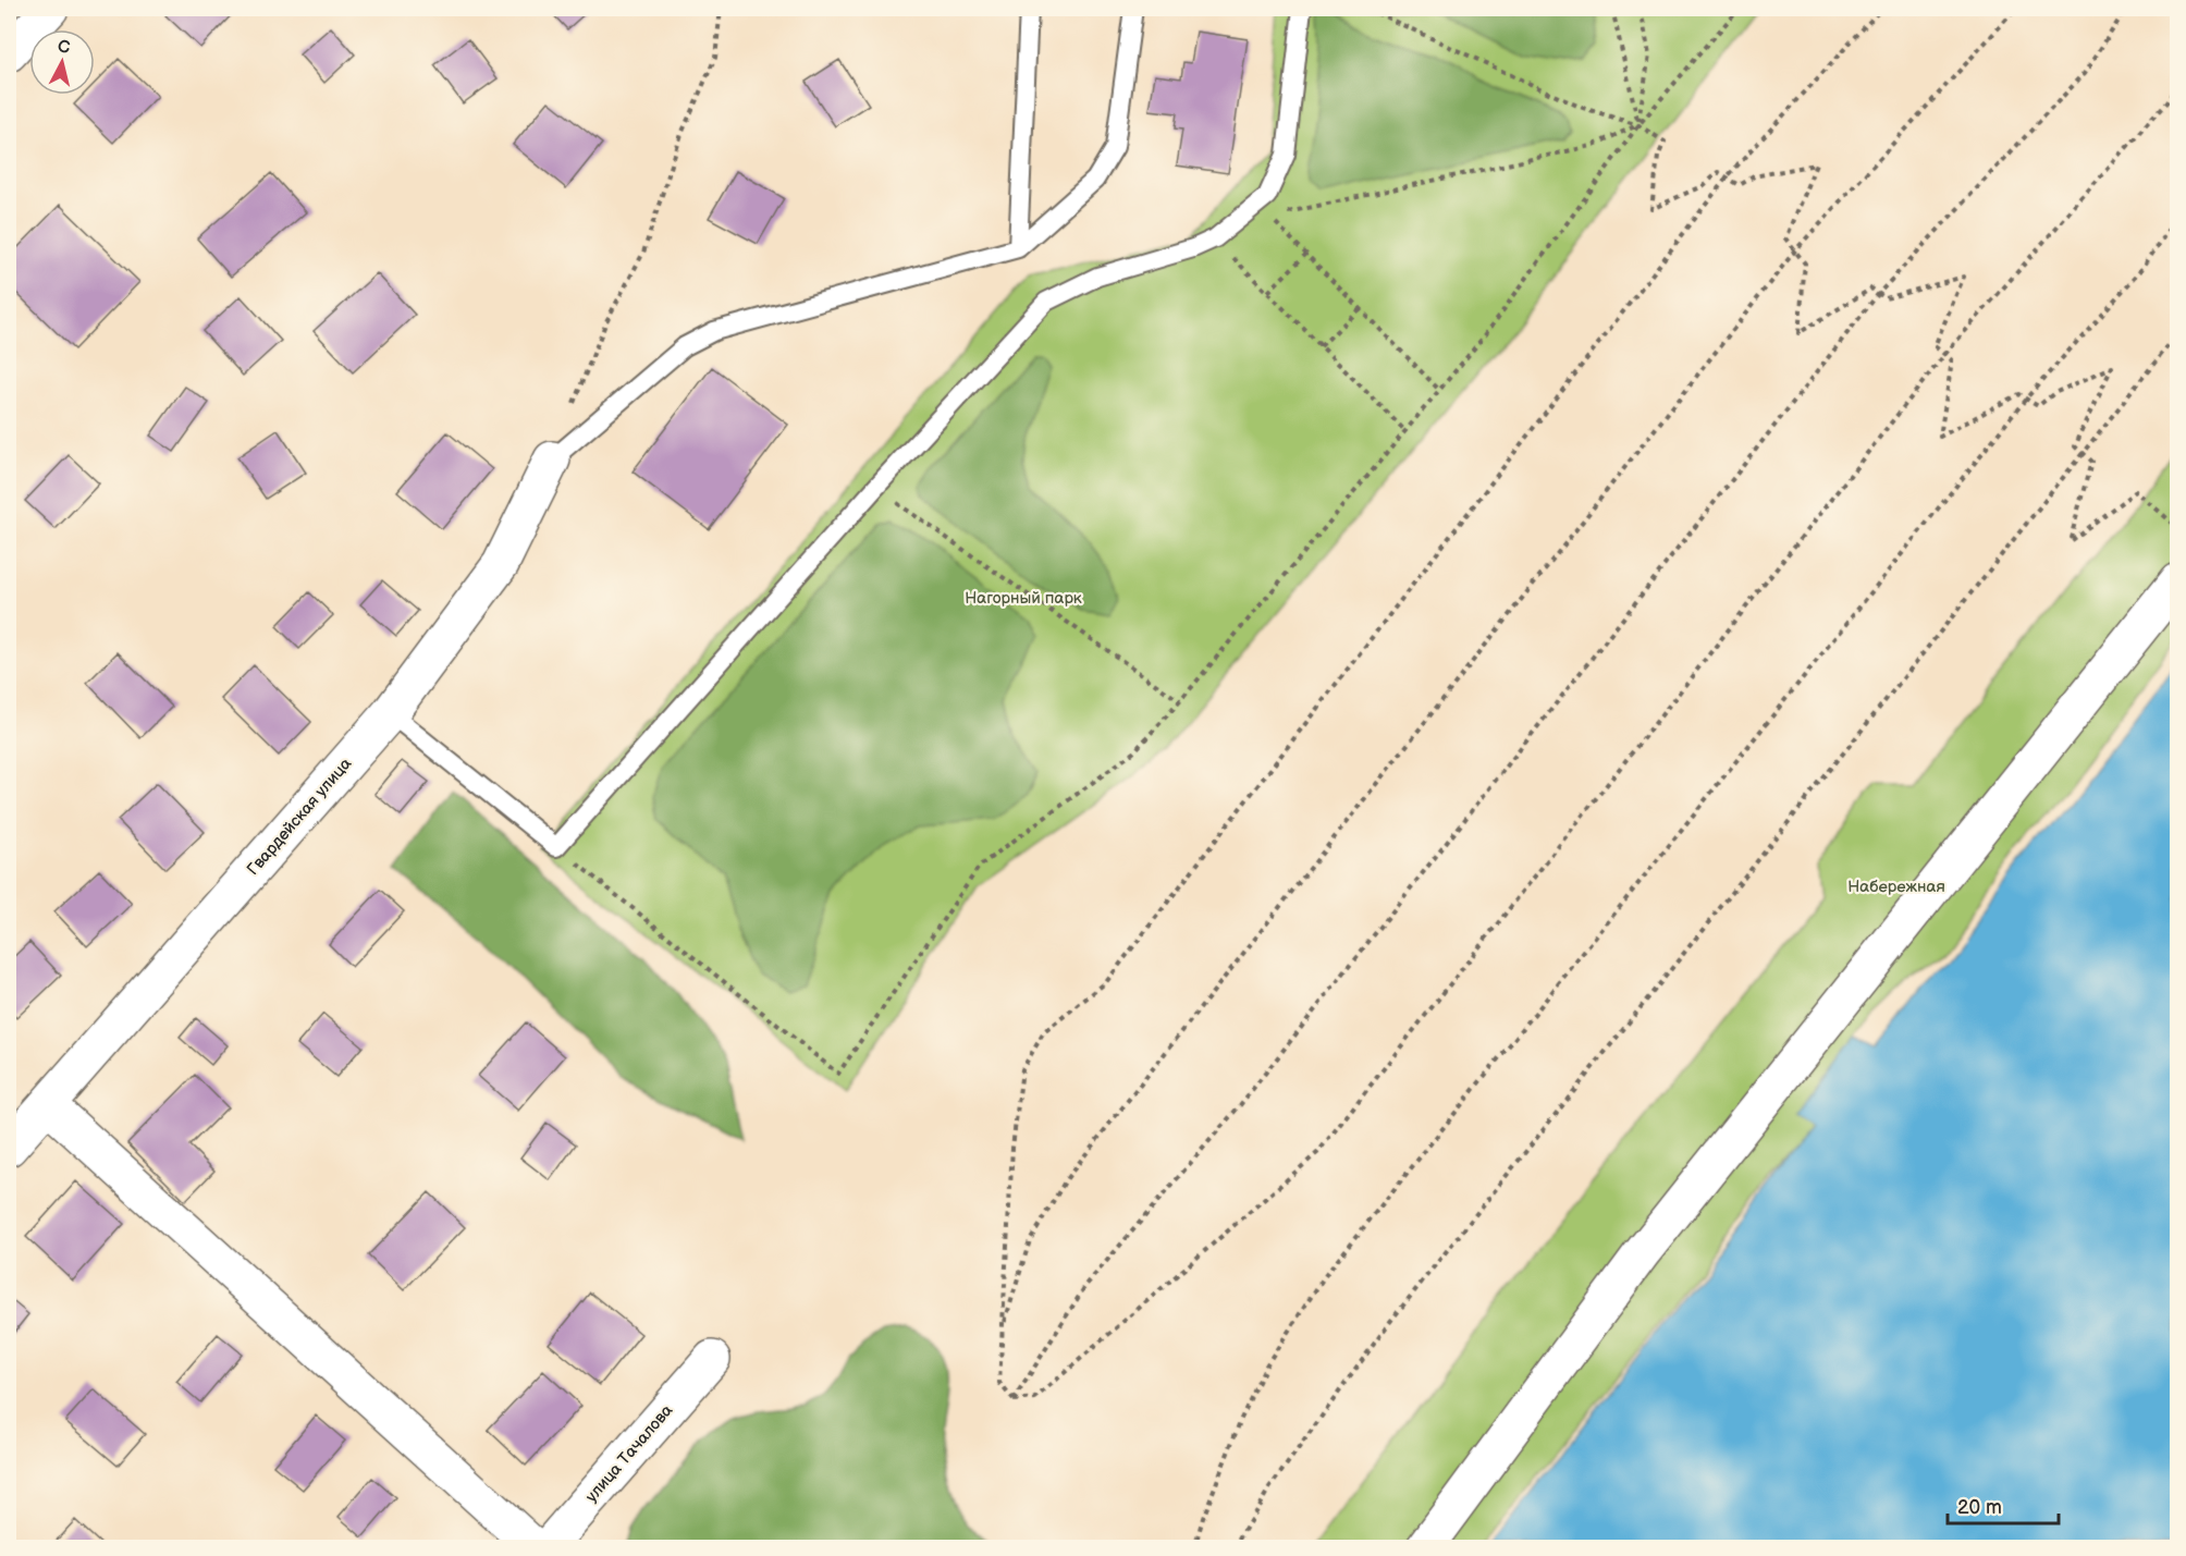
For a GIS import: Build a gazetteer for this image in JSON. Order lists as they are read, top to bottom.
{
  "streets": {
    "street": ["Гвардейская улица", "улица Тачалова"]
  },
  "parks": ["Нагорный парк", "Набережная"],
  "scale_bar": "20 m",
  "north": "top"
}
